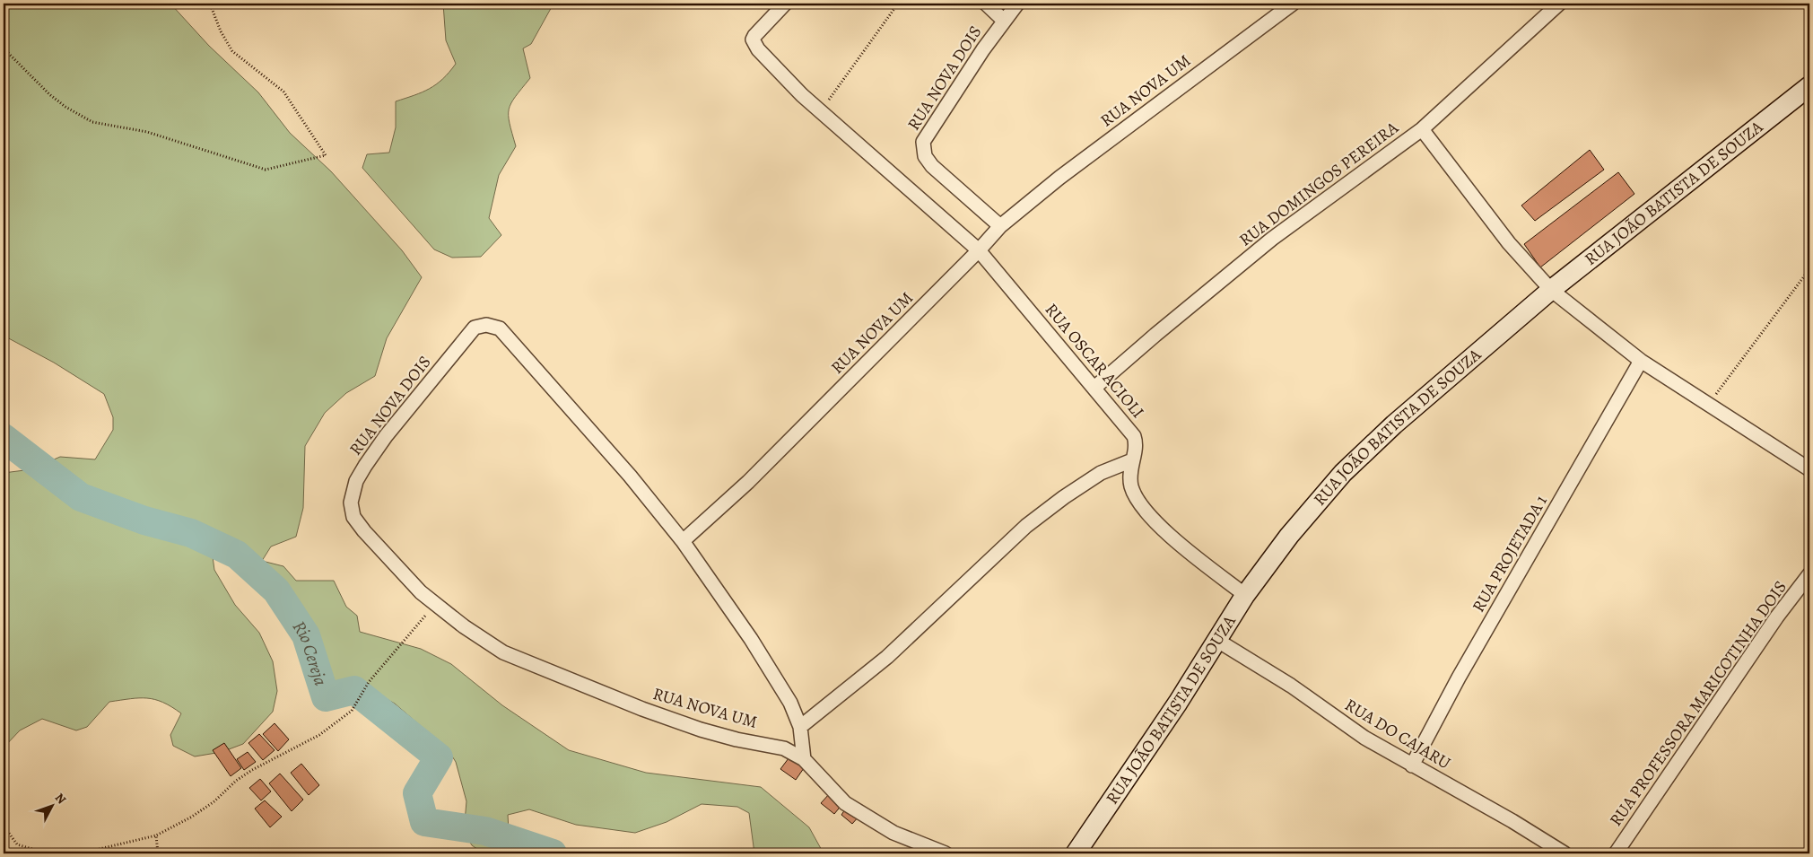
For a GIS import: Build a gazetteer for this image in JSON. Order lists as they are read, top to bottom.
{
  "streets": {
    "street": [
      "RUA NOVA DOIS",
      "RUA NOVA UM",
      "RUA DOMINGOS PEREIRA",
      "RUA JOÃO BATISTA DE SOUZA",
      "RUA OSCAR ACIOLI",
      "RUA PROJETADA 1",
      "RUA PROFESSORA MARICOTINHA DOIS",
      "RUA DO CAJARU"
    ]
  },
  "crossings": [
    ["RUA NOVA DOIS", "RUA NOVA UM"],
    ["RUA NOVA UM", "RUA OSCAR ACIOLI"],
    ["RUA DOMINGOS PEREIRA", "RUA OSCAR ACIOLI"],
    ["RUA JOÃO BATISTA DE SOUZA", "RUA OSCAR ACIOLI"],
    ["RUA JOÃO BATISTA DE SOUZA", "RUA DO CAJARU"],
    ["RUA PROJETADA 1", "RUA DO CAJARU"]
  ],
  "water": ["Rio Cereja"],
  "north": "top right"
}
